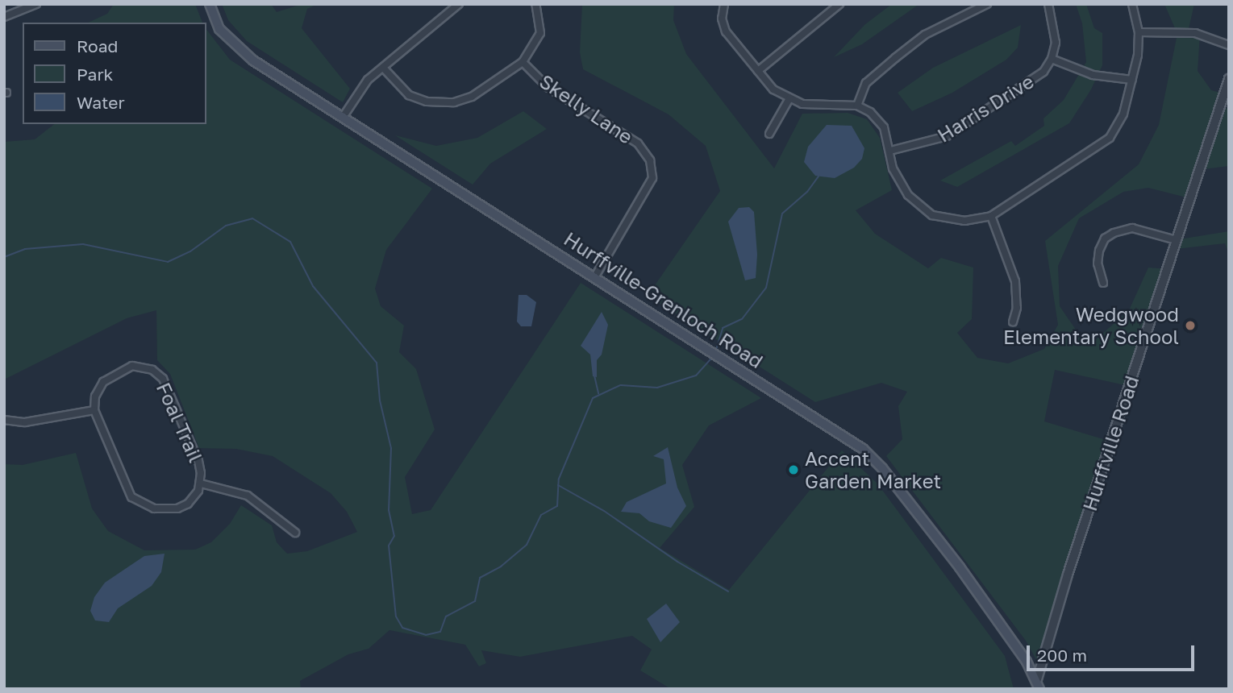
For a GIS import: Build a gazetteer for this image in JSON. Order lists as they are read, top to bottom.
{
  "streets": {
    "main road": ["Hurffville-Grenloch Road"],
    "street": [
      "Harris Drive",
      "Skelly Lane",
      "Foal Trail",
      "Hurffville Road"
    ]
  },
  "crossings": [
    ["Skelly Lane", "Hurffville-Grenloch Road"],
    ["Hurffville-Grenloch Road", "Hurffville Road"]
  ],
  "places": ["Wedgwood Elementary School", "Accent Garden Market"],
  "legend": ["Road", "Park", "Water"],
  "scale_bar": "200 m"
}
